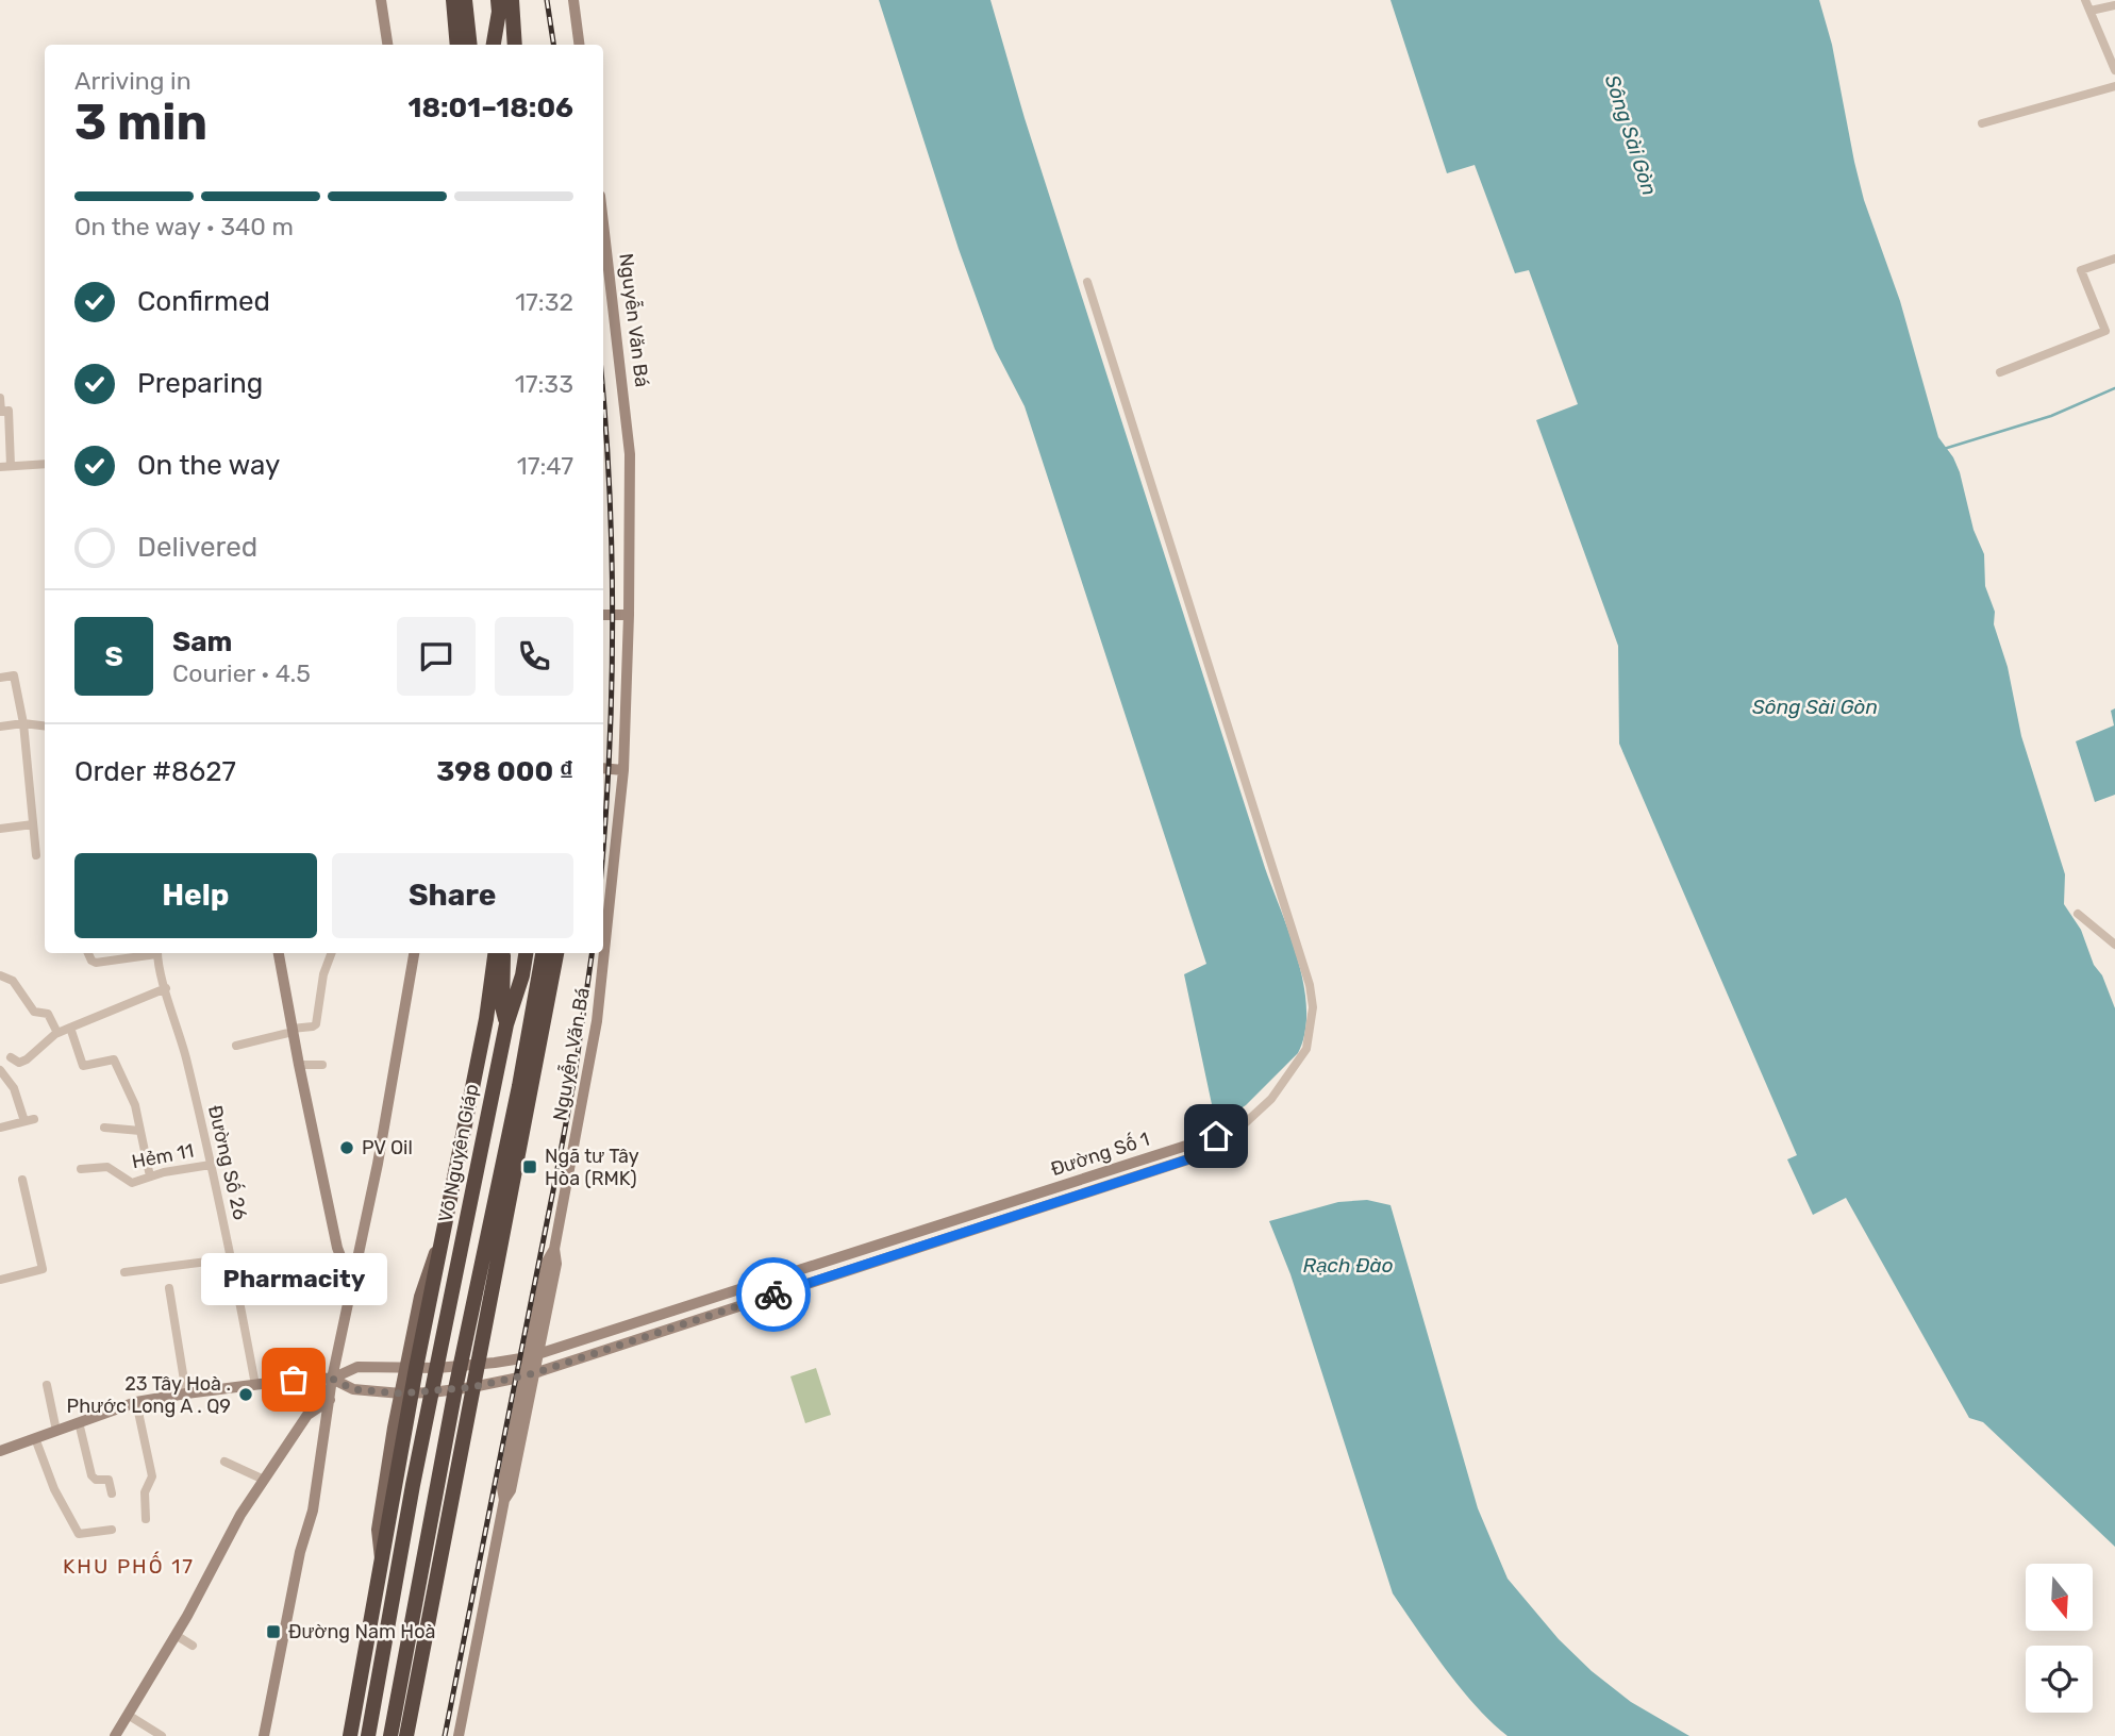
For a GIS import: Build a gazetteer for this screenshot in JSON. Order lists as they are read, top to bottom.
{
  "streets": {
    "highway": ["Võ Nguyên Giáp"],
    "main road": ["Nguyễn Văn Bá", "Đường Số 1"],
    "street": ["Hẻm 11", "Đường Số 26"]
  },
  "crossings": [
    ["Nguyễn Văn Bá", "Đường Số 1"],
    ["Võ Nguyên Giáp", "Đường Số 1"],
    ["Hẻm 11", "Đường Số 26"]
  ],
  "districts": ["KHU PHỐ 17"],
  "water": ["Sông Sài Gòn", "Rạch Đào"],
  "places": {
    "other": ["PV Oil", "Pharmacity", "23 Tây Hoà . Phước Long A . Q9"],
    "transit": ["Ngã tư Tây Hòa (RMK)", "Đường Nam Hoà"]
  },
  "north": "bottom",
  "page": {
    "heading": ["3 min", "Arriving in", "18:01–18:06"],
    "panel": [
      "Sam",
      "Courier · 4.5",
      "Order #8627",
      "398 000 ₫"
    ],
    "bar": "On the way · 340 m",
    "list": [
      ["Confirmed", "17:32"],
      ["Preparing", "17:33"],
      ["On the way", "17:47"],
      "Delivered"
    ],
    "round": "S",
    "buttons": ["Help", "Share"],
    "bubble": "Pharmacity"
  }
}
